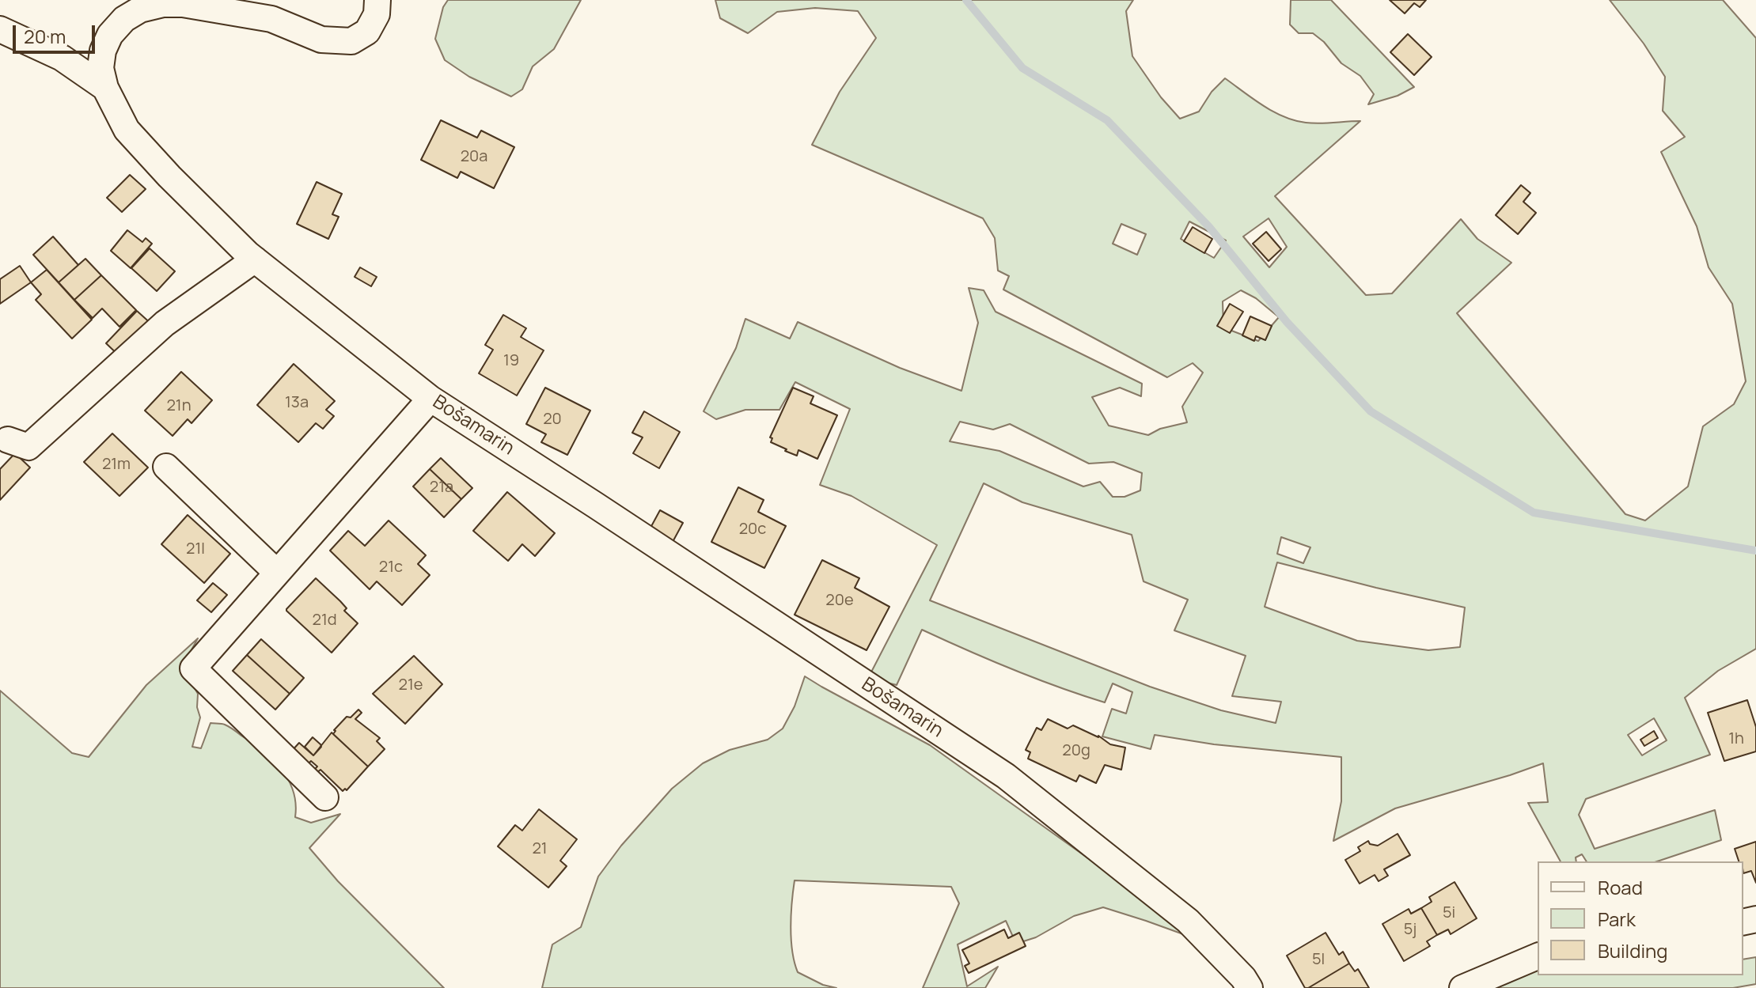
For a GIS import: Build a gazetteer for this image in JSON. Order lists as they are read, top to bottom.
{
  "streets": {
    "street": ["Bošamarin"]
  },
  "house_numbers": [
    "20a",
    "19",
    "13a",
    "21n",
    "20",
    "21m",
    "21a",
    "20c",
    "21l",
    "21c",
    "20e",
    "21d",
    "21e",
    "1h",
    "20g",
    "21",
    "5i",
    "5j",
    "5l"
  ],
  "legend": ["Road", "Park", "Building"],
  "scale_bar": "20 m"
}
